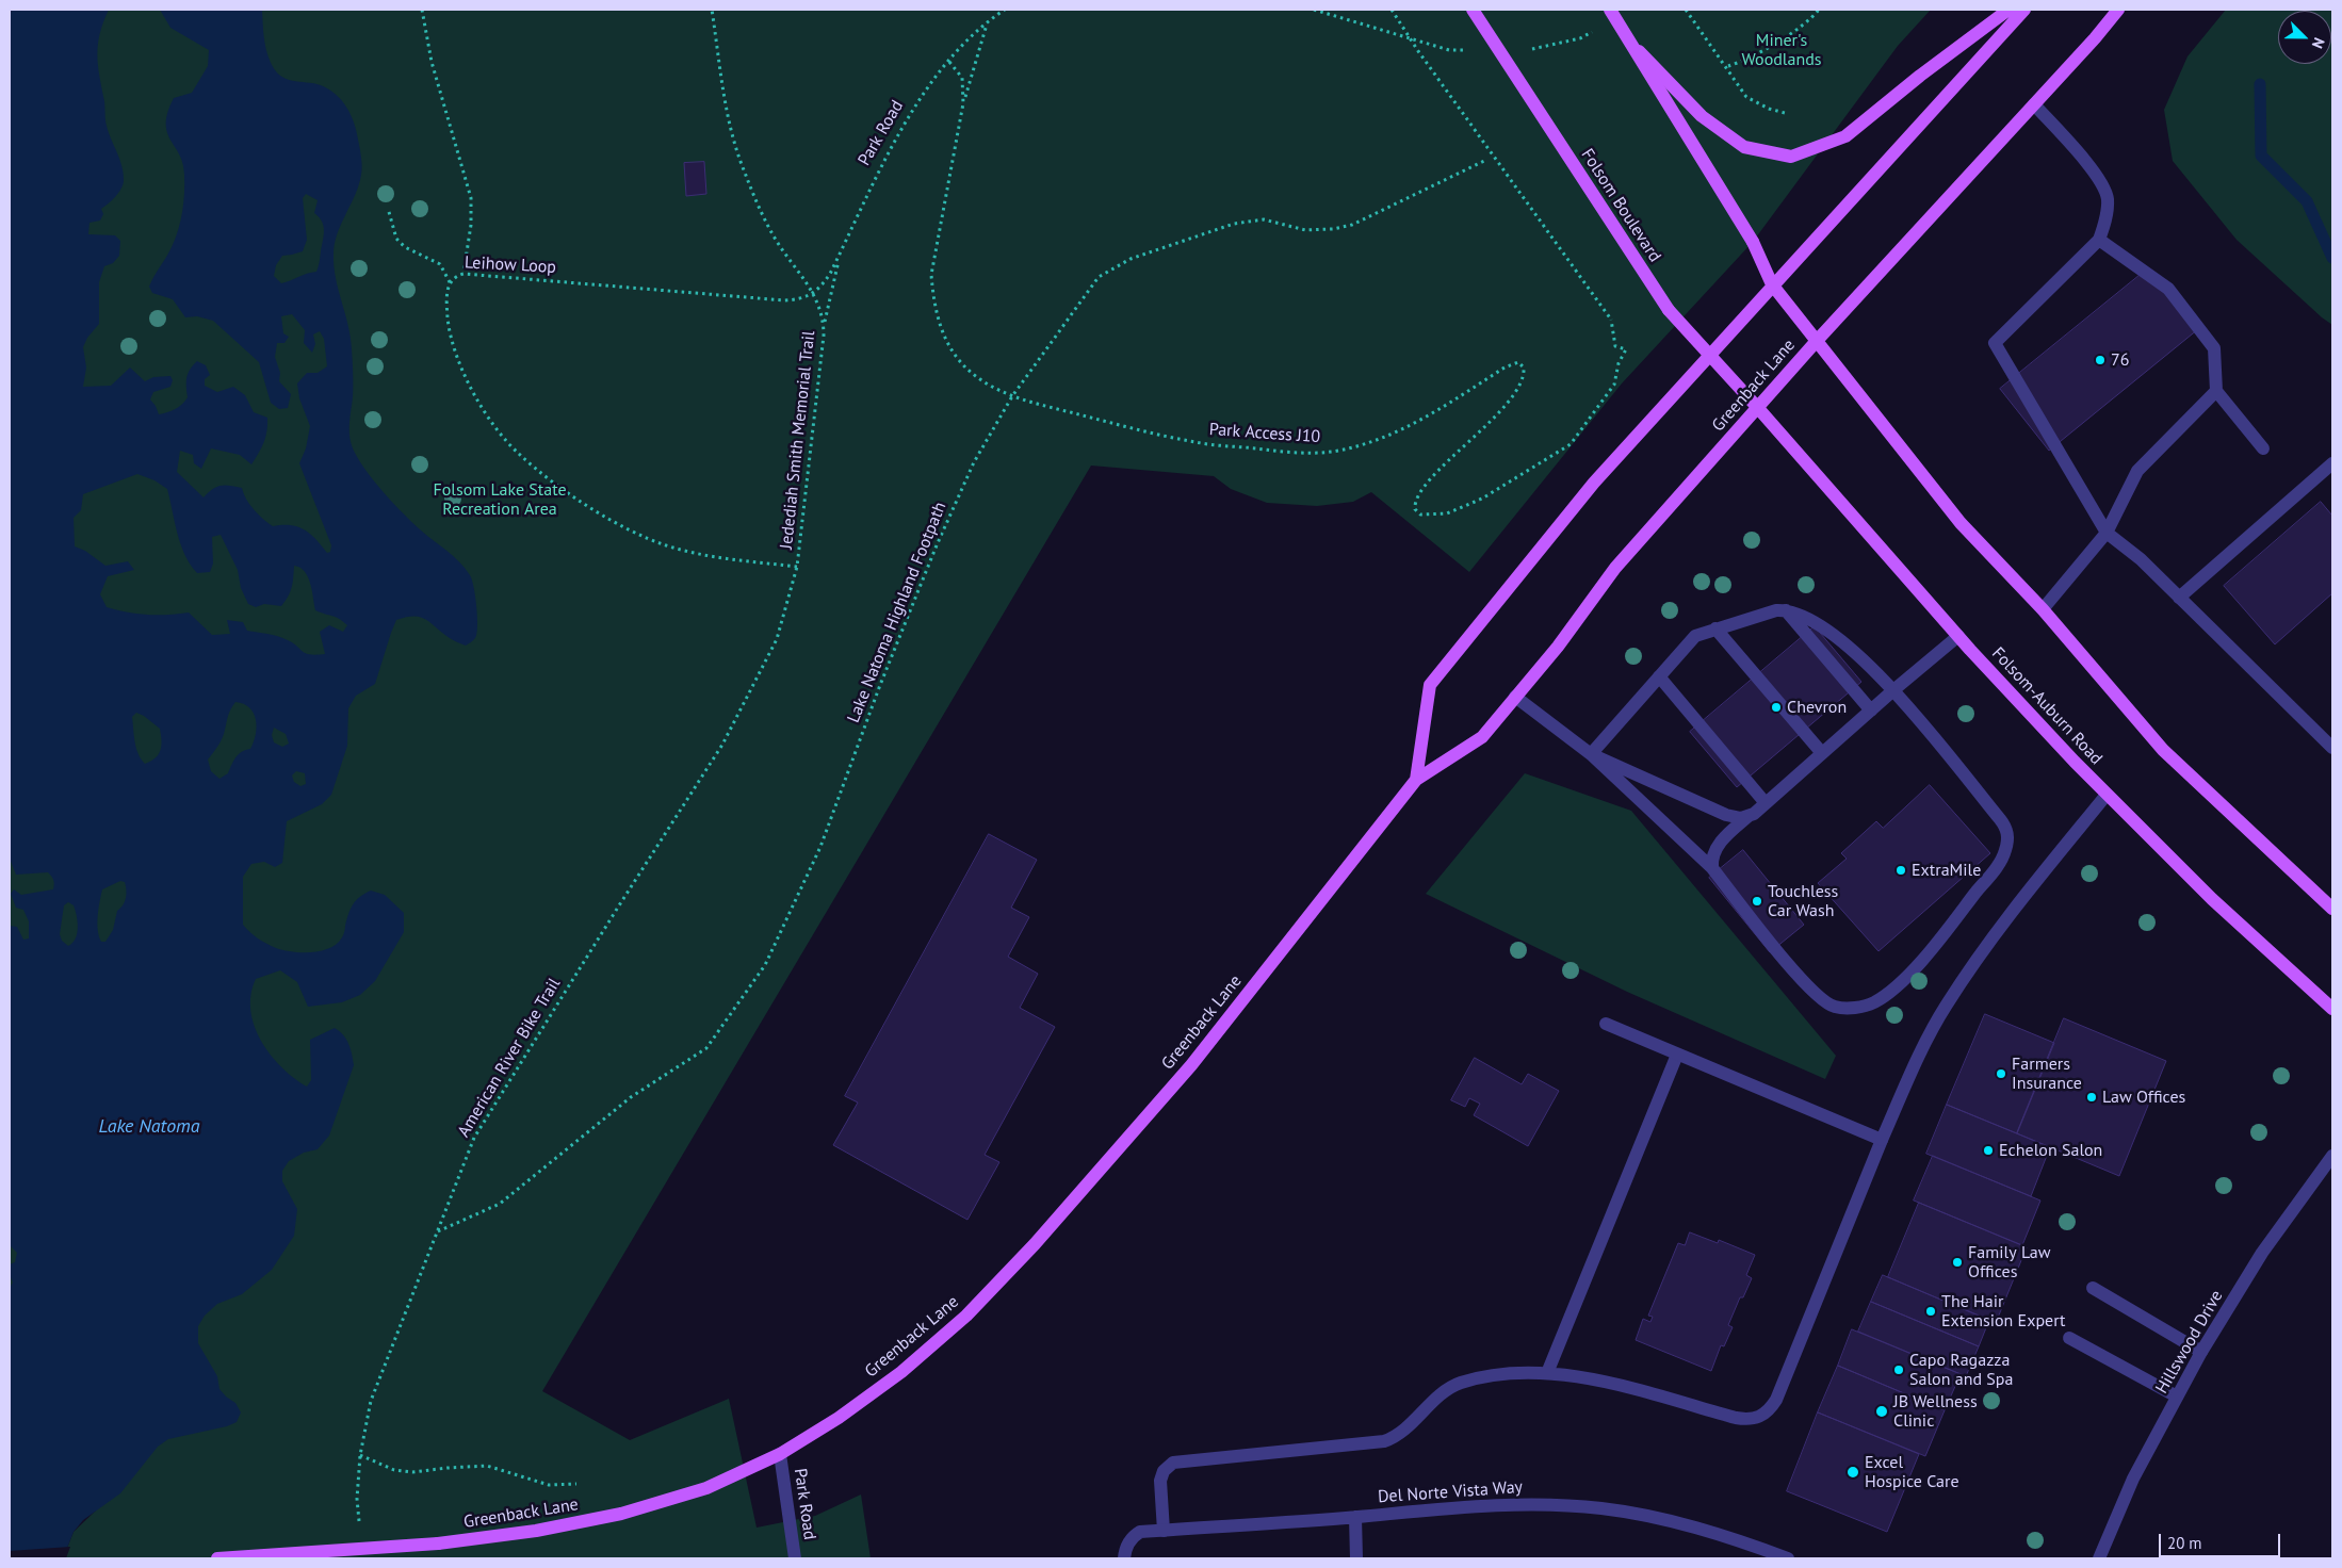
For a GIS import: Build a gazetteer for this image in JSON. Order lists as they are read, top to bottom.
{
  "streets": {
    "main road": ["Folsom Boulevard", "Greenback Lane", "Folsom-Auburn Road"],
    "street": ["Park Road", "Hillswood Drive", "Del Norte Vista Way"],
    "path": [
      "Leihow Loop",
      "Park Access J10",
      "Jedediah Smith Memorial Trail",
      "Lake Natoma Highland Footpath",
      "American River Bike Trail"
    ]
  },
  "crossings": [
    ["Park Road", "Leihow Loop"],
    ["Park Road", "Greenback Lane"],
    ["Park Road", "Park Access J10"],
    ["Park Road", "Jedediah Smith Memorial Trail"],
    ["Folsom Boulevard", "Greenback Lane"],
    ["Folsom Boulevard", "Folsom-Auburn Road"],
    ["Leihow Loop", "Jedediah Smith Memorial Trail"],
    ["Greenback Lane", "Folsom-Auburn Road"],
    ["Park Access J10", "Lake Natoma Highland Footpath"],
    ["Jedediah Smith Memorial Trail", "American River Bike Trail"],
    ["Lake Natoma Highland Footpath", "American River Bike Trail"]
  ],
  "water": ["Lake Natoma"],
  "parks": ["Miner's Woodlands", "Folsom Lake State Recreation Area"],
  "places": [
    "76",
    "Chevron",
    "ExtraMile",
    "Touchless Car Wash",
    "Farmers Insurance",
    "Law Offices",
    "Echelon Salon",
    "Family Law Offices",
    "The Hair Extension Expert",
    "Capo Ragazza Salon and Spa",
    "JB Wellness Clinic",
    "Excel Hospice Care"
  ],
  "scale_bar": "20 m",
  "north": "bottom right"
}
